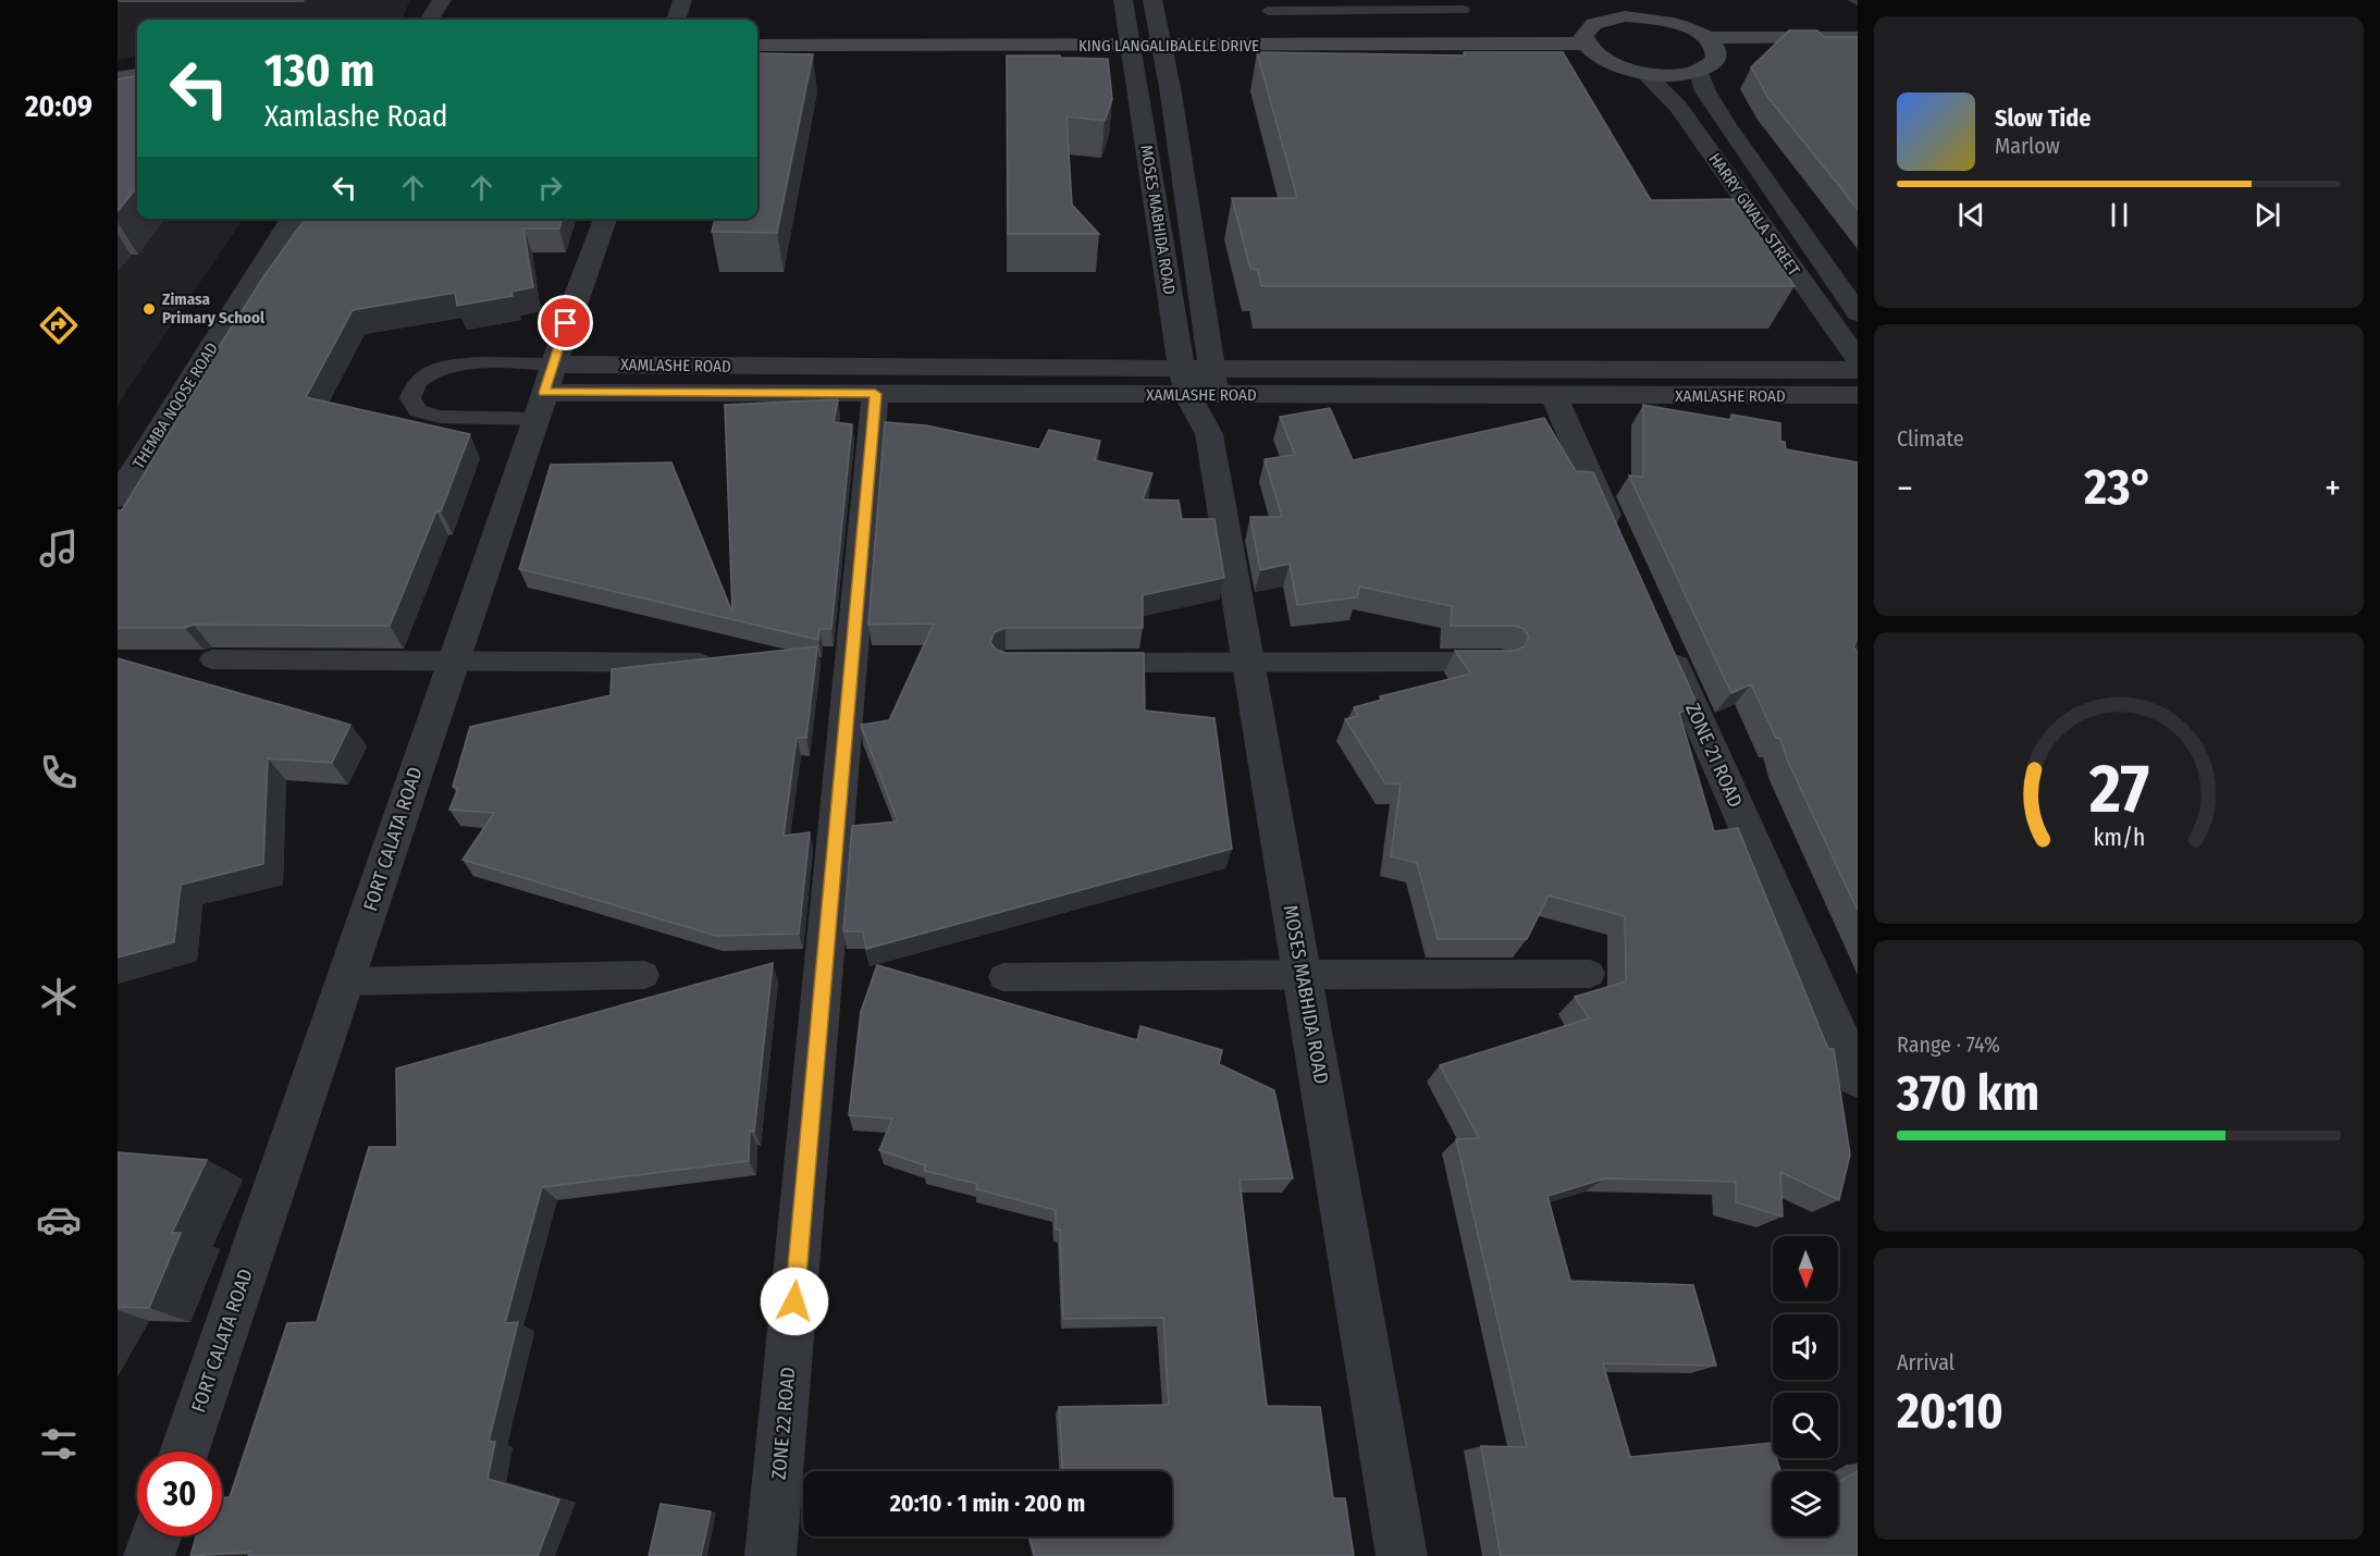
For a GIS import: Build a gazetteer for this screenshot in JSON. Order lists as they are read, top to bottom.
{
  "streets": {
    "street": [
      "KING LANGALIBALELE DRIVE",
      "HARRY GWALA STREET",
      "MOSES MABHIDA ROAD",
      "XAMLASHE ROAD",
      "THEMBA NQOSE ROAD",
      "ZONE 21 ROAD",
      "FORT CALATA ROAD",
      "ZONE 22 ROAD"
    ]
  },
  "crossings": [
    ["KING LANGALIBALELE DRIVE", "MOSES MABHIDA ROAD"],
    ["MOSES MABHIDA ROAD", "XAMLASHE ROAD"],
    ["XAMLASHE ROAD", "FORT CALATA ROAD"],
    ["XAMLASHE ROAD", "ZONE 22 ROAD"]
  ],
  "places": ["Zimasa Primary School"],
  "north": "bottom",
  "page": {
    "tabs": "20:09",
    "turn": ["130 m", "Xamlashe Road"],
    "song": ["Slow Tide", "Marlow"],
    "tile": [
      "Climate",
      ["Range · 74%", "370 km"],
      ["Arrival", "20:10"]
    ],
    "heat": ["−", "23°", "+"],
    "limit": "30",
    "trip": "20:10 · 1 min · 200 m",
    "gauge": ["27", "km/h"]
  }
}
